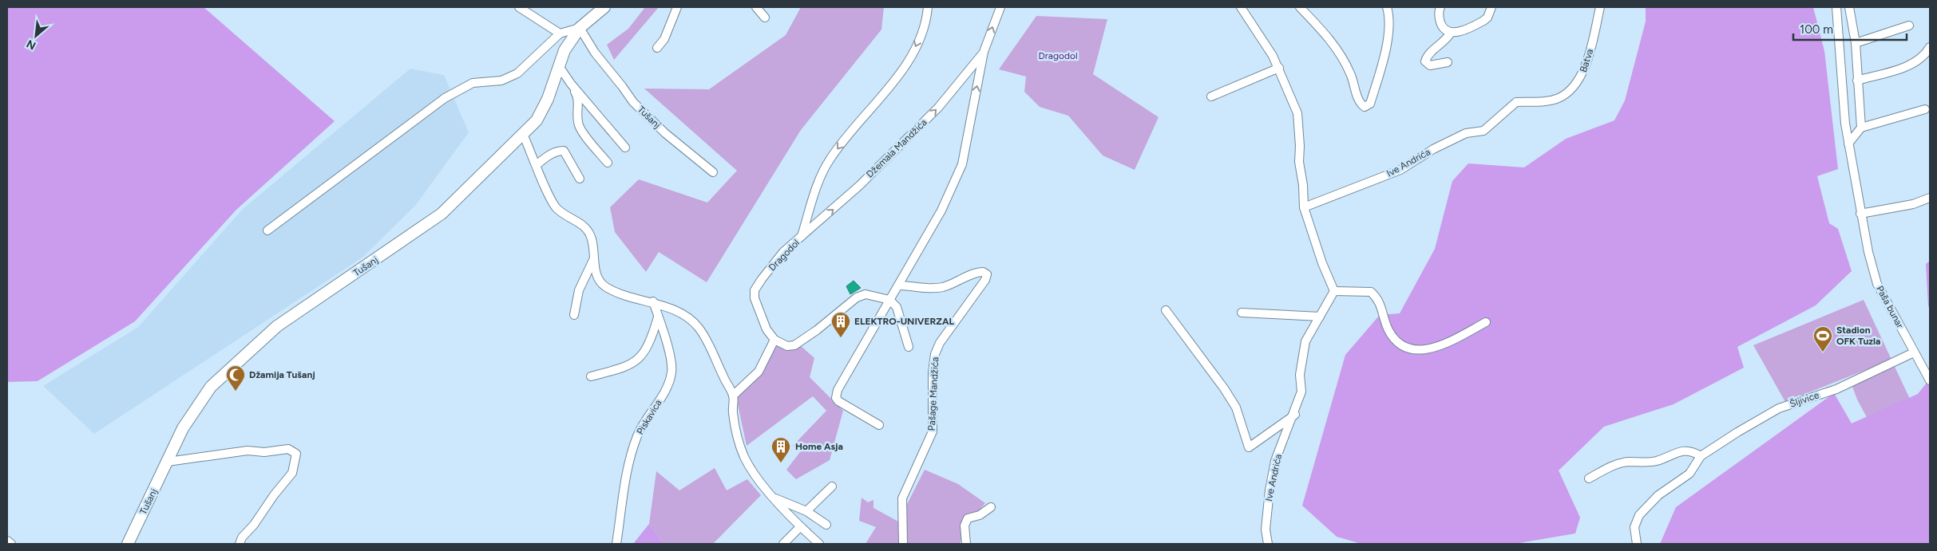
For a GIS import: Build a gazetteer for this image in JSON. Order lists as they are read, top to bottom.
{
  "streets": {
    "street": [
      "Batva",
      "Tušanj",
      "Džemala Mandžića",
      "Ive Andrića",
      "Dragodol",
      "Paša bunar",
      "Pašage Mandžića",
      "Šljivice",
      "Piskavica"
    ]
  },
  "crossings": [
    ["Batva", "Ive Andrića"],
    ["Džemala Mandžića", "Dragodol"],
    ["Paša bunar", "Šljivice"]
  ],
  "one_way": ["Džemala Mandžića", "Dragodol"],
  "parks": ["Dragodol"],
  "places": {
    "building": ["ELEKTRO-UNIVERZAL", "Home Asja"],
    "sports": ["Stadion OFK Tuzla"],
    "mosque": ["Džamija Tušanj"]
  },
  "scale_bar": "100 m",
  "north": "bottom left"
}
